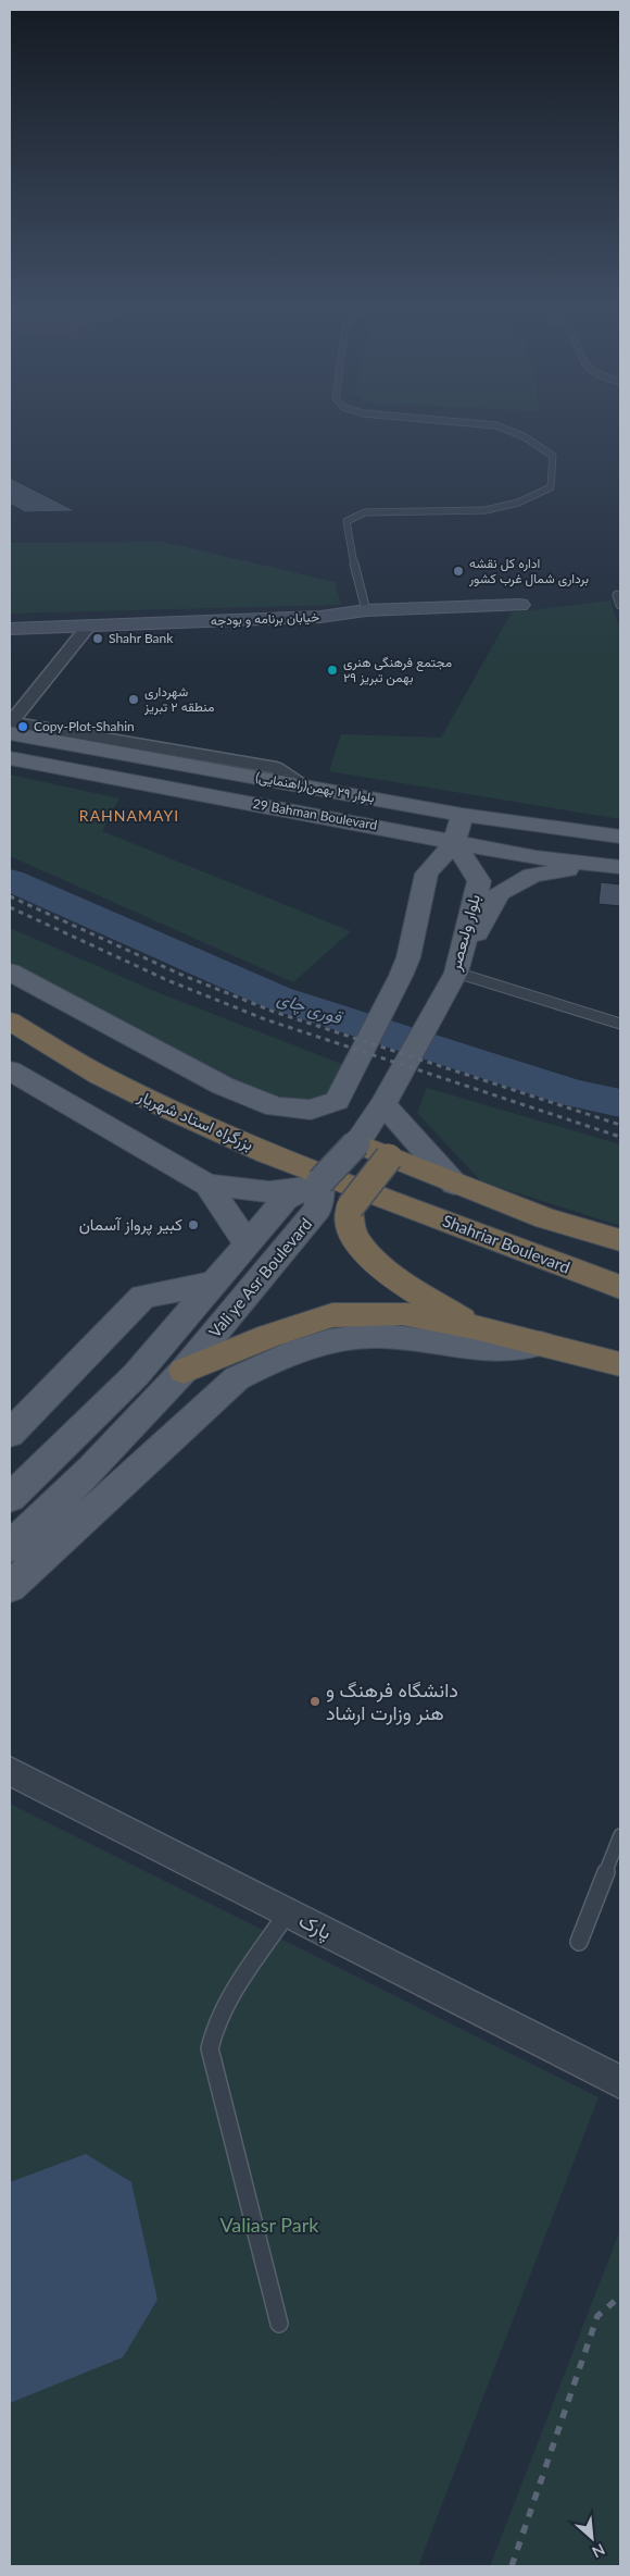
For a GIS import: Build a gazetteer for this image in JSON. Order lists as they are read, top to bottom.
{
  "streets": {
    "highway": ["بزرگراه استاد شهریار"],
    "main road": [
      "بلوار ٢٩ بهمن(راهنمایی)",
      "29 Bahman Boulevard",
      "بلوار ولىعصر",
      "Vali ye Asr Boulevard"
    ],
    "street": ["خیابان برنامه و بودجه", "پارک"]
  },
  "crossings": [
    ["29 Bahman Boulevard", "بلوار ولىعصر"],
    ["بلوار ولىعصر", "Vali ye Asr Boulevard"]
  ],
  "districts": ["RAHNAMAYI"],
  "water": ["قوری چای"],
  "parks": ["Valiasr Park"],
  "places": [
    "اداره کل نقشه برداری شمال غرب کشور",
    "Shahr Bank",
    "مجتمع فرهنگی هنری ۲۹ بهمن تبریز",
    "شهرداری منطقه ۲ تبریز",
    "Copy-Plot-Shahin",
    "کبیر پرواز آسمان",
    "دانشگاه فرهنگ و هنر وزارت ارشاد"
  ],
  "north": "bottom right"
}
